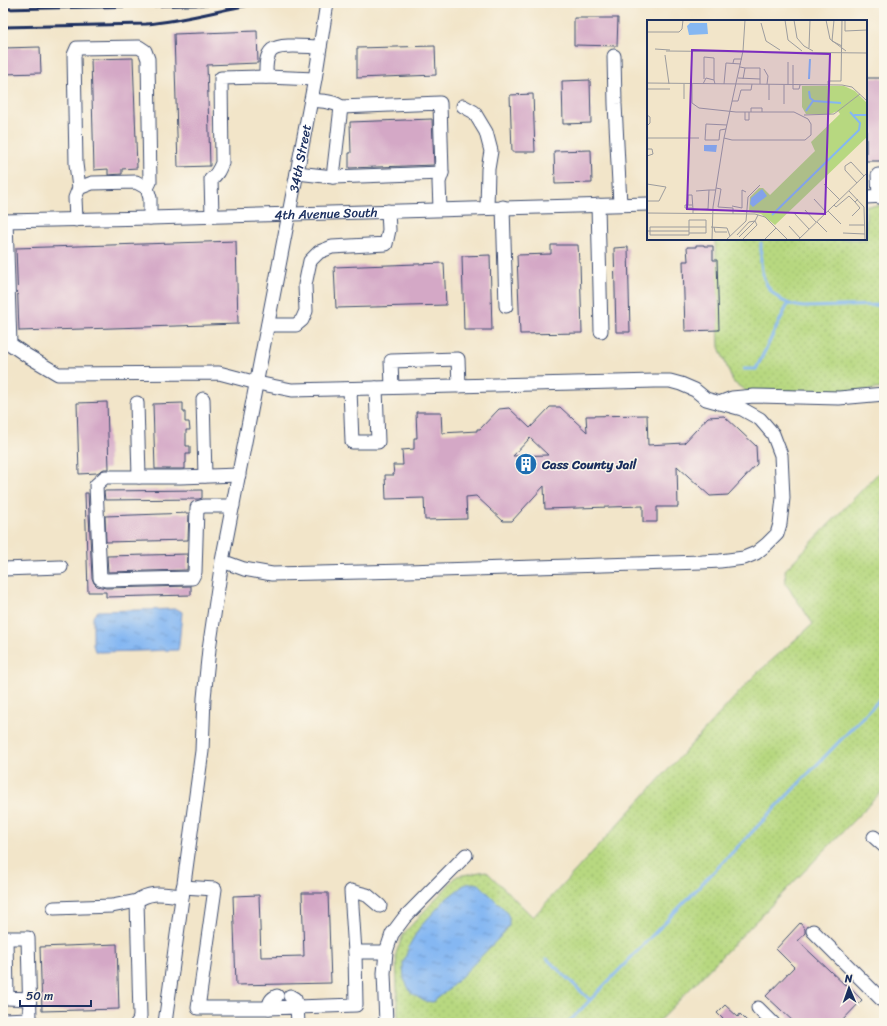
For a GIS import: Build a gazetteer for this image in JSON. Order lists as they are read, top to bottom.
{
  "streets": {
    "street": ["34th Street", "4th Avenue South"]
  },
  "crossings": [
    ["34th Street", "4th Avenue South"]
  ],
  "places": {
    "building": ["Cass County Jail"]
  },
  "scale_bar": "50 m",
  "north": "top"
}
